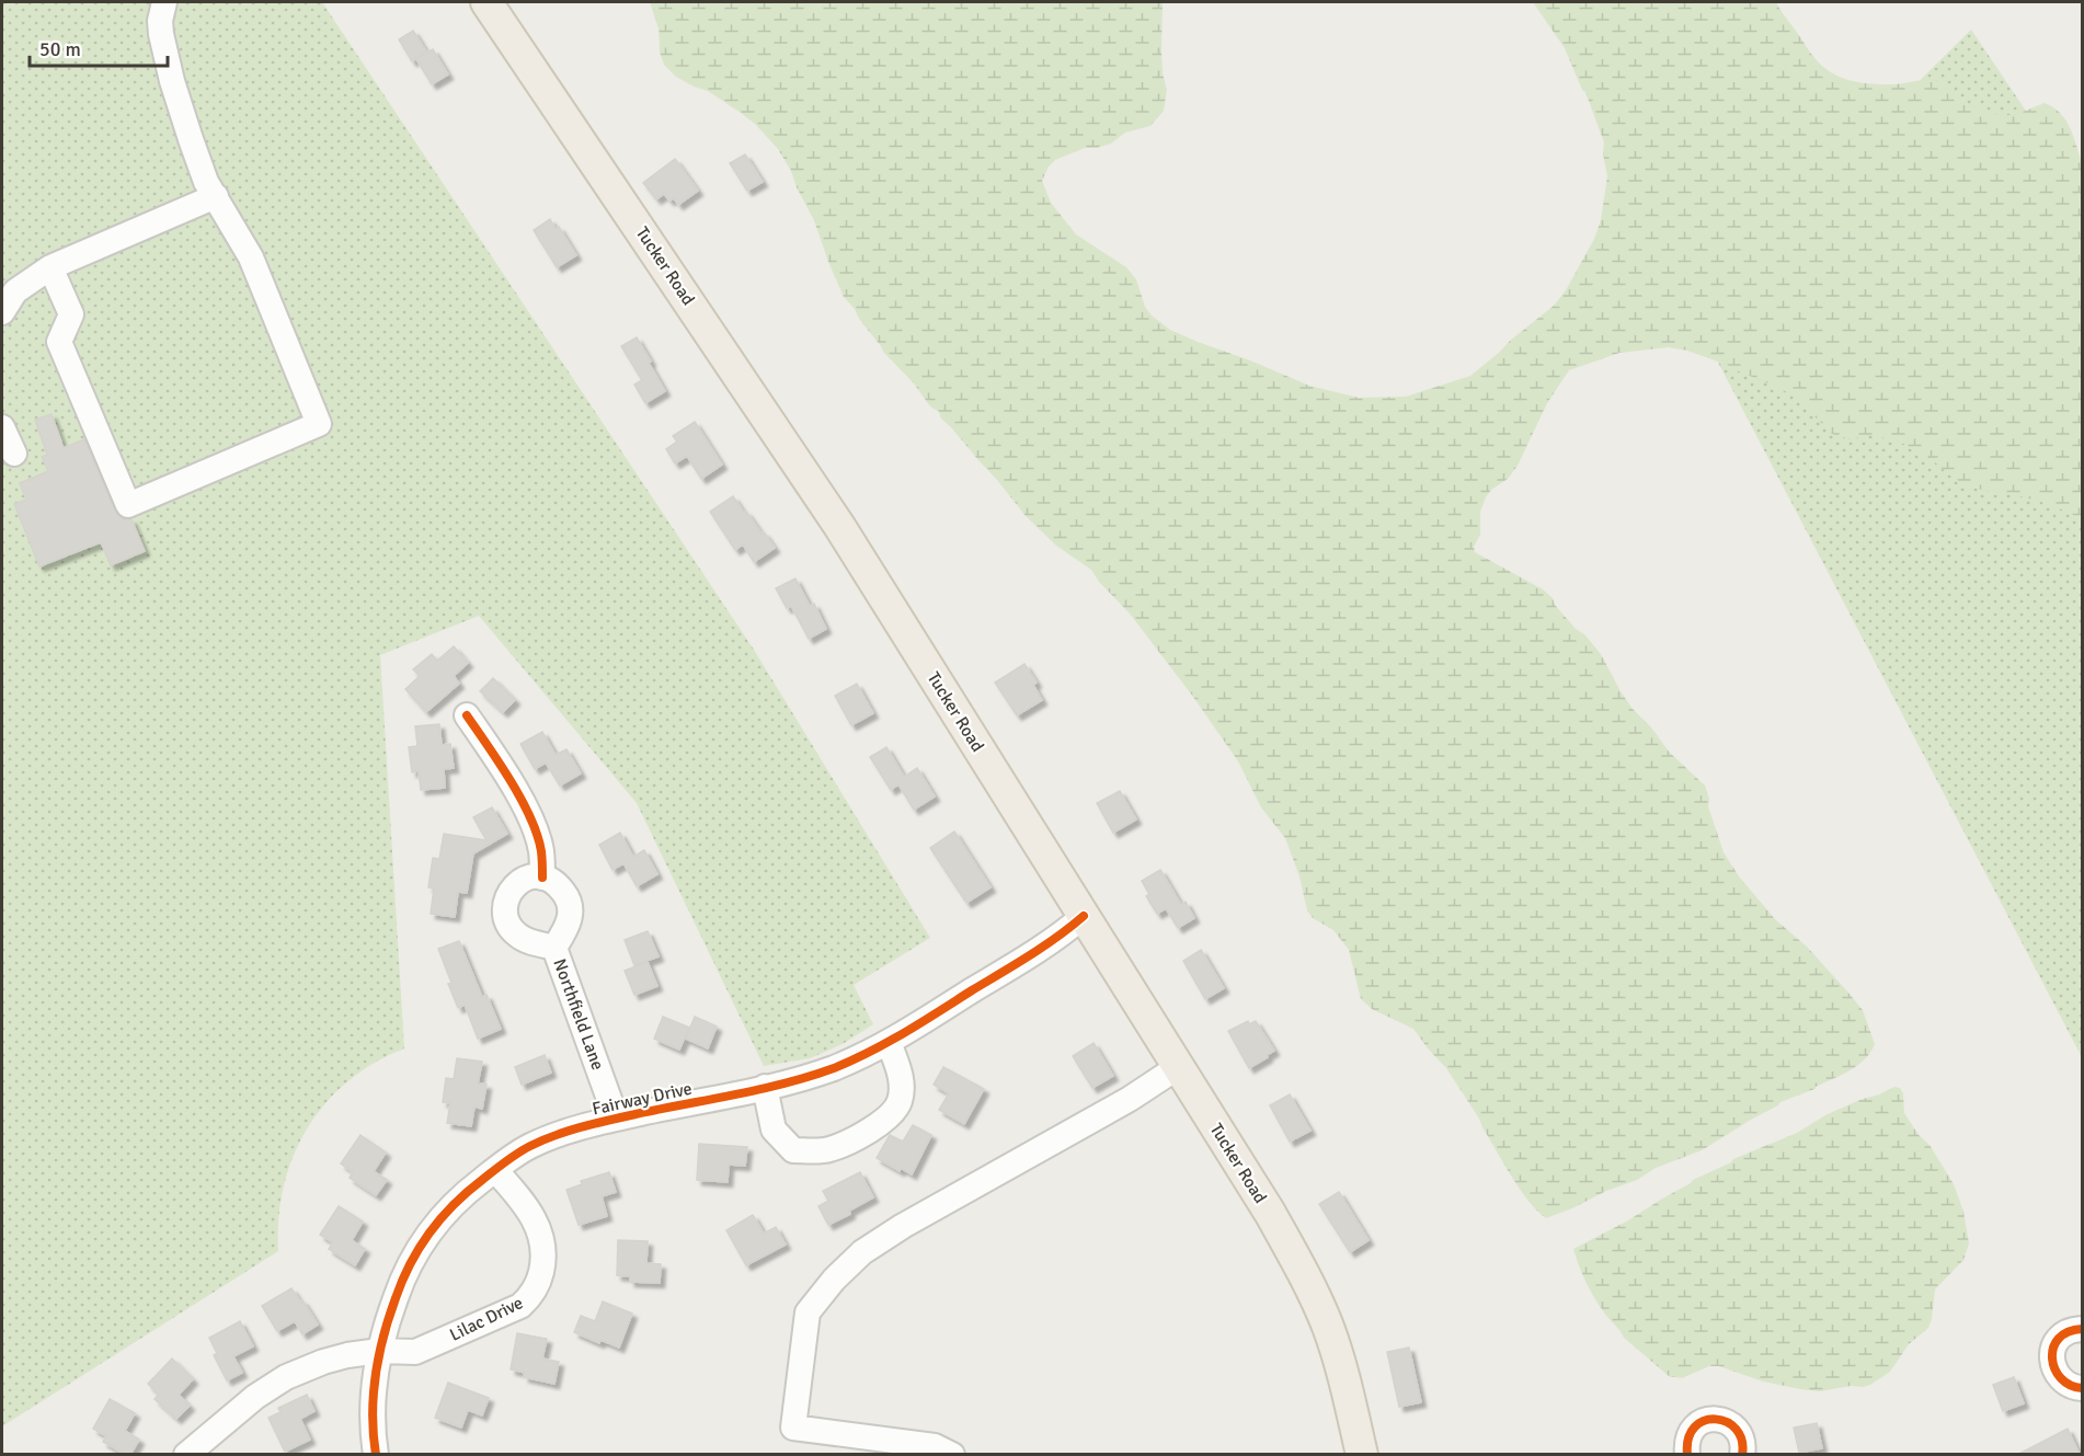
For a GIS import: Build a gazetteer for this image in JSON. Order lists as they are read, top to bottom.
{
  "streets": {
    "main road": ["Tucker Road"],
    "street": ["Northfield Lane", "Fairway Drive", "Lilac Drive"]
  },
  "crossings": [
    ["Tucker Road", "Fairway Drive"],
    ["Northfield Lane", "Fairway Drive"],
    ["Fairway Drive", "Lilac Drive"]
  ],
  "scale_bar": "50 m"
}
